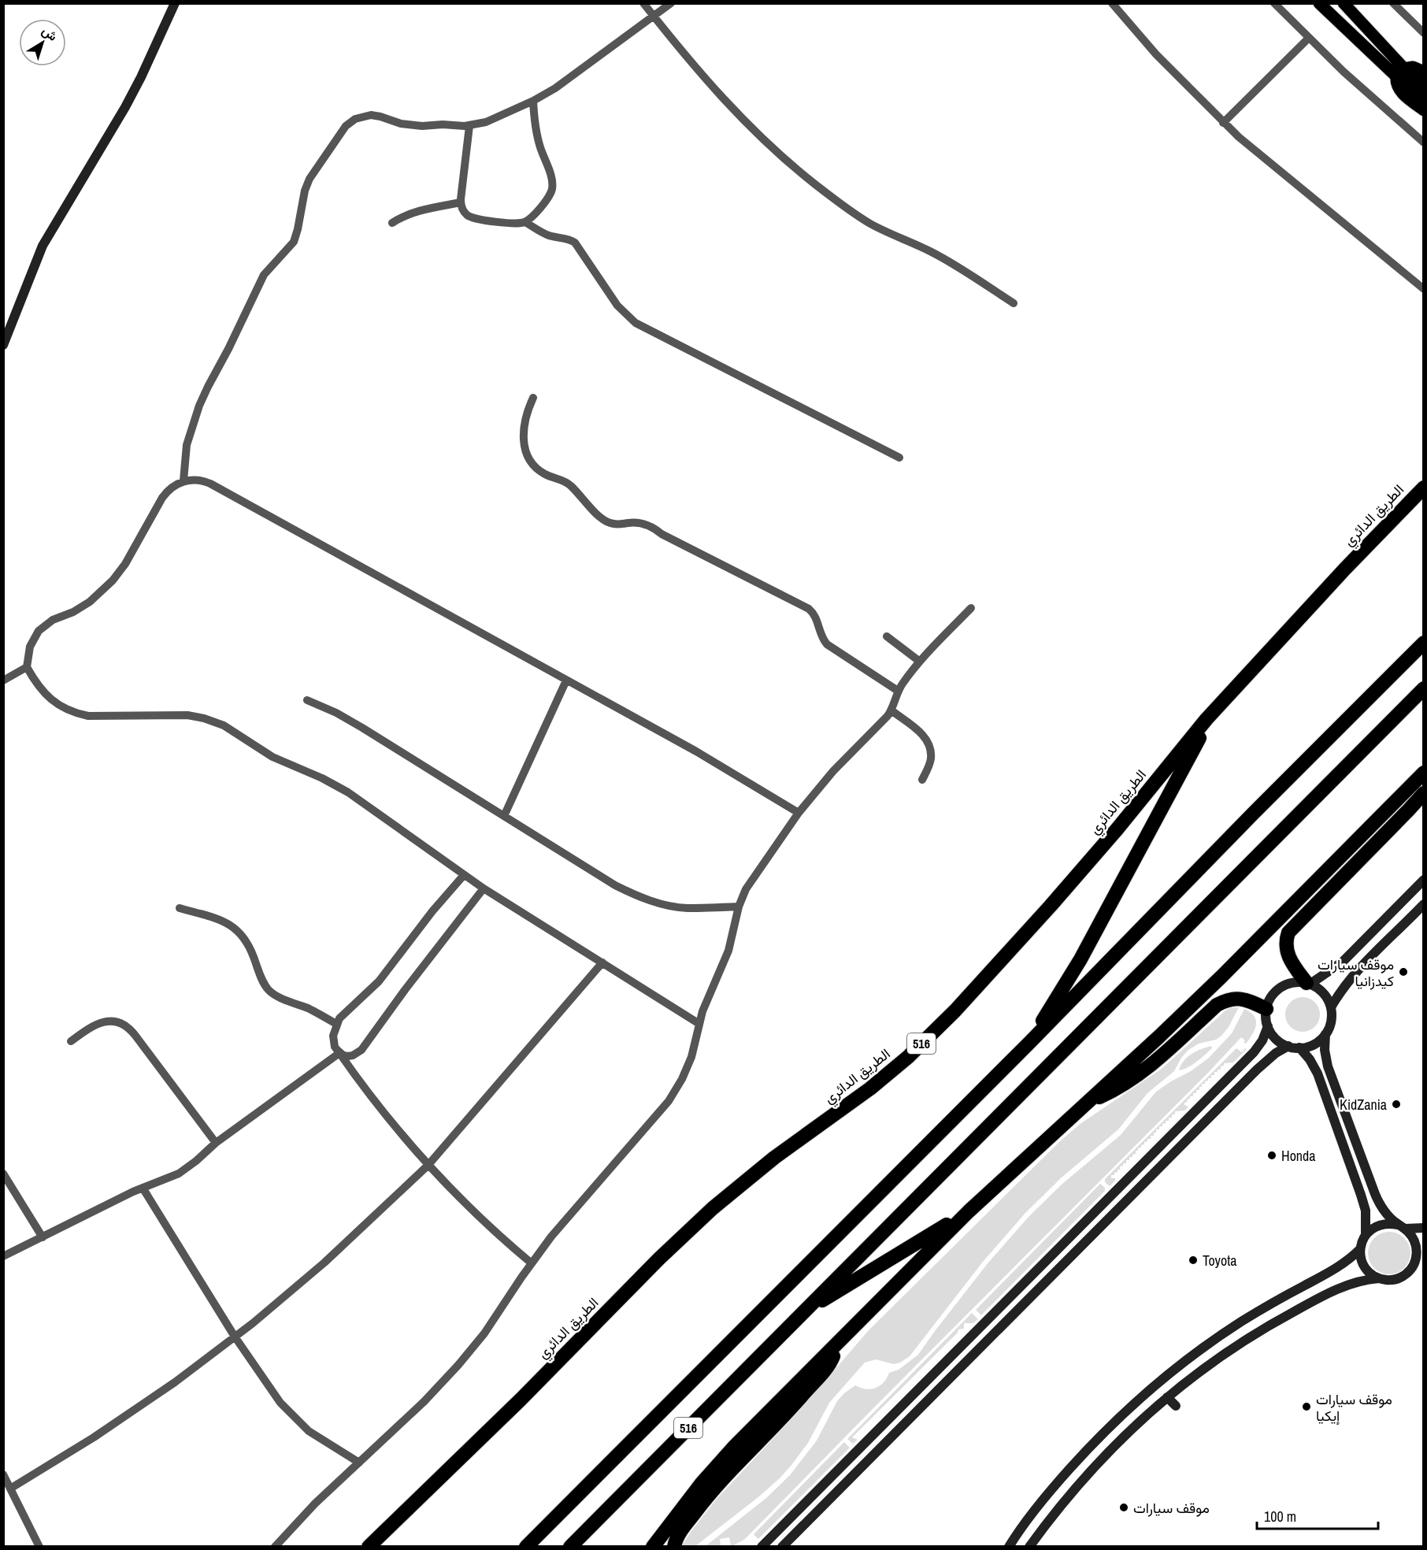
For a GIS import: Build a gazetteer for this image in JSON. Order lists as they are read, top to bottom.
{
  "streets": {
    "highway": ["الطريق الدائري", "516"]
  },
  "crossings": [
    ["الطريق الدائري", "516"]
  ],
  "places": [
    "موقف سيارات كيدزانيا",
    "KidZania",
    "Honda",
    "Toyota",
    "موقف سيارات إيكيا",
    "موقف سيارات"
  ],
  "scale_bar": "100 m",
  "north": "top right"
}
